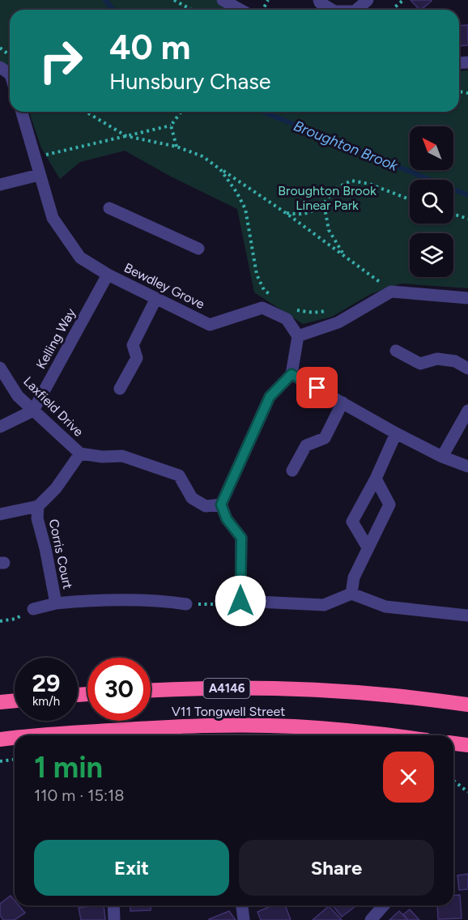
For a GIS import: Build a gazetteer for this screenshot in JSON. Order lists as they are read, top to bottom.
{
  "streets": {
    "highway": ["A4146", "V11 Tongwell Street"],
    "street": [
      "Bewdley Grove",
      "Kelling Way",
      "Laxfield Drive",
      "Corris Court"
    ]
  },
  "crossings": [
    ["Bewdley Grove", "Kelling Way"],
    ["Kelling Way", "Laxfield Drive"],
    ["Laxfield Drive", "Corris Court"]
  ],
  "water": ["Broughton Brook"],
  "parks": ["Broughton Brook Linear Park"],
  "north": "top left",
  "page": {
    "turn": ["40 m", "Hunsbury Chase"],
    "speed": "29 km/h",
    "limit": "30",
    "heading": ["1 min", "110 m · 15:18"],
    "buttons": ["Exit", "Share"]
  }
}
